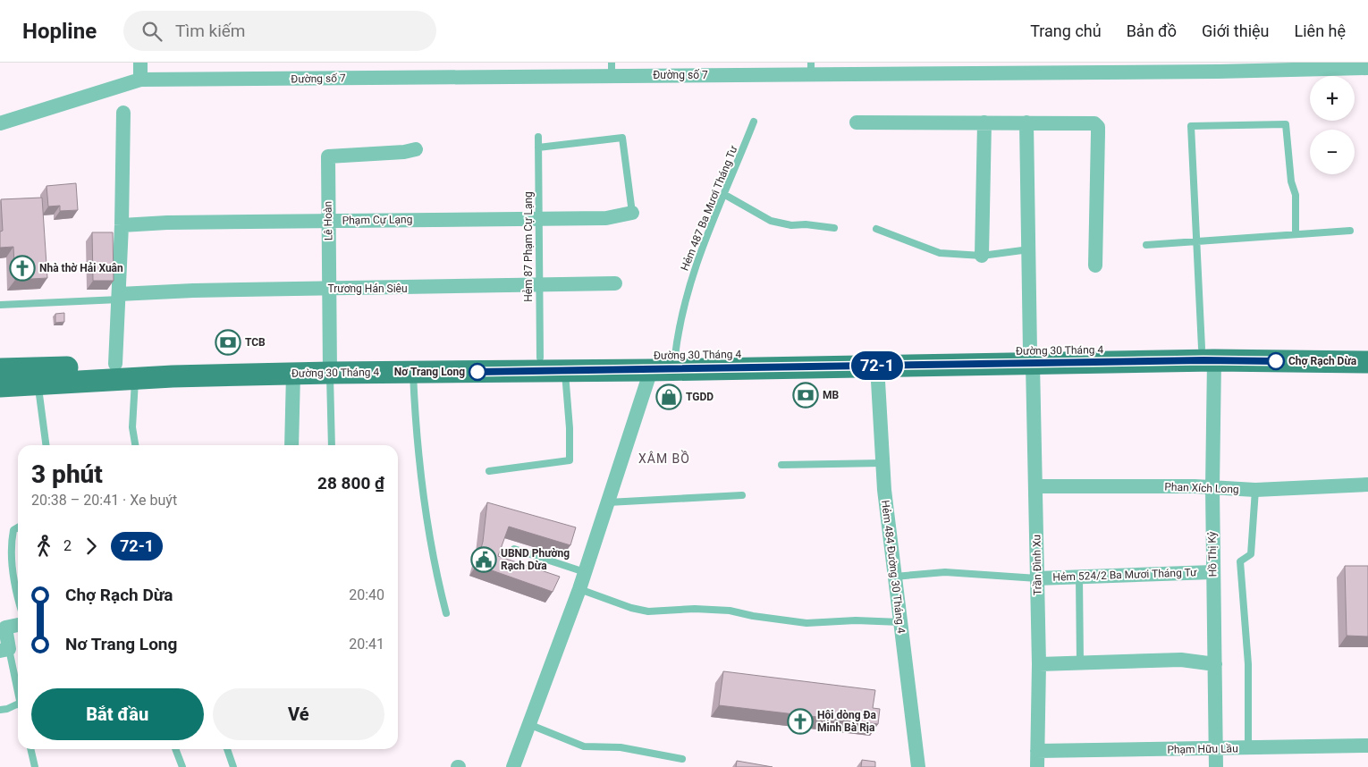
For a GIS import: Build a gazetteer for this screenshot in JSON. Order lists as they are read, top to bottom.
{
  "streets": {
    "main road": ["Đường 30 Tháng 4"],
    "street": [
      "Đường số 7",
      "Phạm Cự Lạng",
      "Lê Hoàn",
      "Trương Hán Siêu",
      "Phan Xích Long",
      "Hồ Thị Kỷ",
      "Trần Đình Xu",
      "Hẻm 484 Đường 30 Tháng 4",
      "Hẻm 524/2 Ba Mươi Tháng Tư",
      "Phạm Hữu Lầu"
    ],
    "lane": ["Hẻm 487 Ba Mươi Tháng Tư", "Hẻm 87 Phạm Cự Lạng"]
  },
  "crossings": [
    ["Hẻm 487 Ba Mươi Tháng Tư", "Đường 30 Tháng 4"],
    ["Phạm Cự Lạng", "Lê Hoàn"],
    ["Phạm Cự Lạng", "Hẻm 87 Phạm Cự Lạng"],
    ["Lê Hoàn", "Trương Hán Siêu"],
    ["Lê Hoàn", "Đường 30 Tháng 4"],
    ["Hẻm 87 Phạm Cự Lạng", "Trương Hán Siêu"],
    ["Hẻm 87 Phạm Cự Lạng", "Đường 30 Tháng 4"],
    ["Đường 30 Tháng 4", "Hồ Thị Kỷ"],
    ["Đường 30 Tháng 4", "Trần Đình Xu"],
    ["Đường 30 Tháng 4", "Hẻm 484 Đường 30 Tháng 4"],
    ["Phan Xích Long", "Hồ Thị Kỷ"],
    ["Phan Xích Long", "Trần Đình Xu"],
    ["Hồ Thị Kỷ", "Hẻm 524/2 Ba Mươi Tháng Tư"],
    ["Hồ Thị Kỷ", "Phạm Hữu Lầu"],
    ["Trần Đình Xu", "Hẻm 524/2 Ba Mươi Tháng Tư"],
    ["Trần Đình Xu", "Phạm Hữu Lầu"]
  ],
  "districts": ["XÂM BỒ"],
  "places": {
    "church": ["Nhà thờ Hải Xuân", "Hội dòng Đa Minh Bà Rịa"],
    "bank": ["TCB", "MB"],
    "other": ["Chợ Rạch Dừa", "Nơ Trang Long"],
    "shop": ["TGDD"],
    "public building": ["UBND Phường Rạch Dừa"]
  },
  "lines": ["bus line 72-1"],
  "page": {
    "header": "Hopline",
    "search": "Tìm kiếm",
    "nav": [
      "Trang chủ",
      "Bản đồ",
      "Giới thiệu",
      "Liên hệ"
    ],
    "on_map": "72-1",
    "map_buttons": ["+", "−"],
    "heading": ["3 phút", "20:38 – 20:41 · Xe buýt", "28 800 ₫"],
    "legs": ["2", "72-1"],
    "list": [
      {
        "name": "Chợ Rạch Dừa",
        "value": "20:40"
      },
      {
        "name": "Nơ Trang Long",
        "value": "20:41"
      }
    ],
    "buttons": ["Bắt đầu", "Vé"]
  }
}
